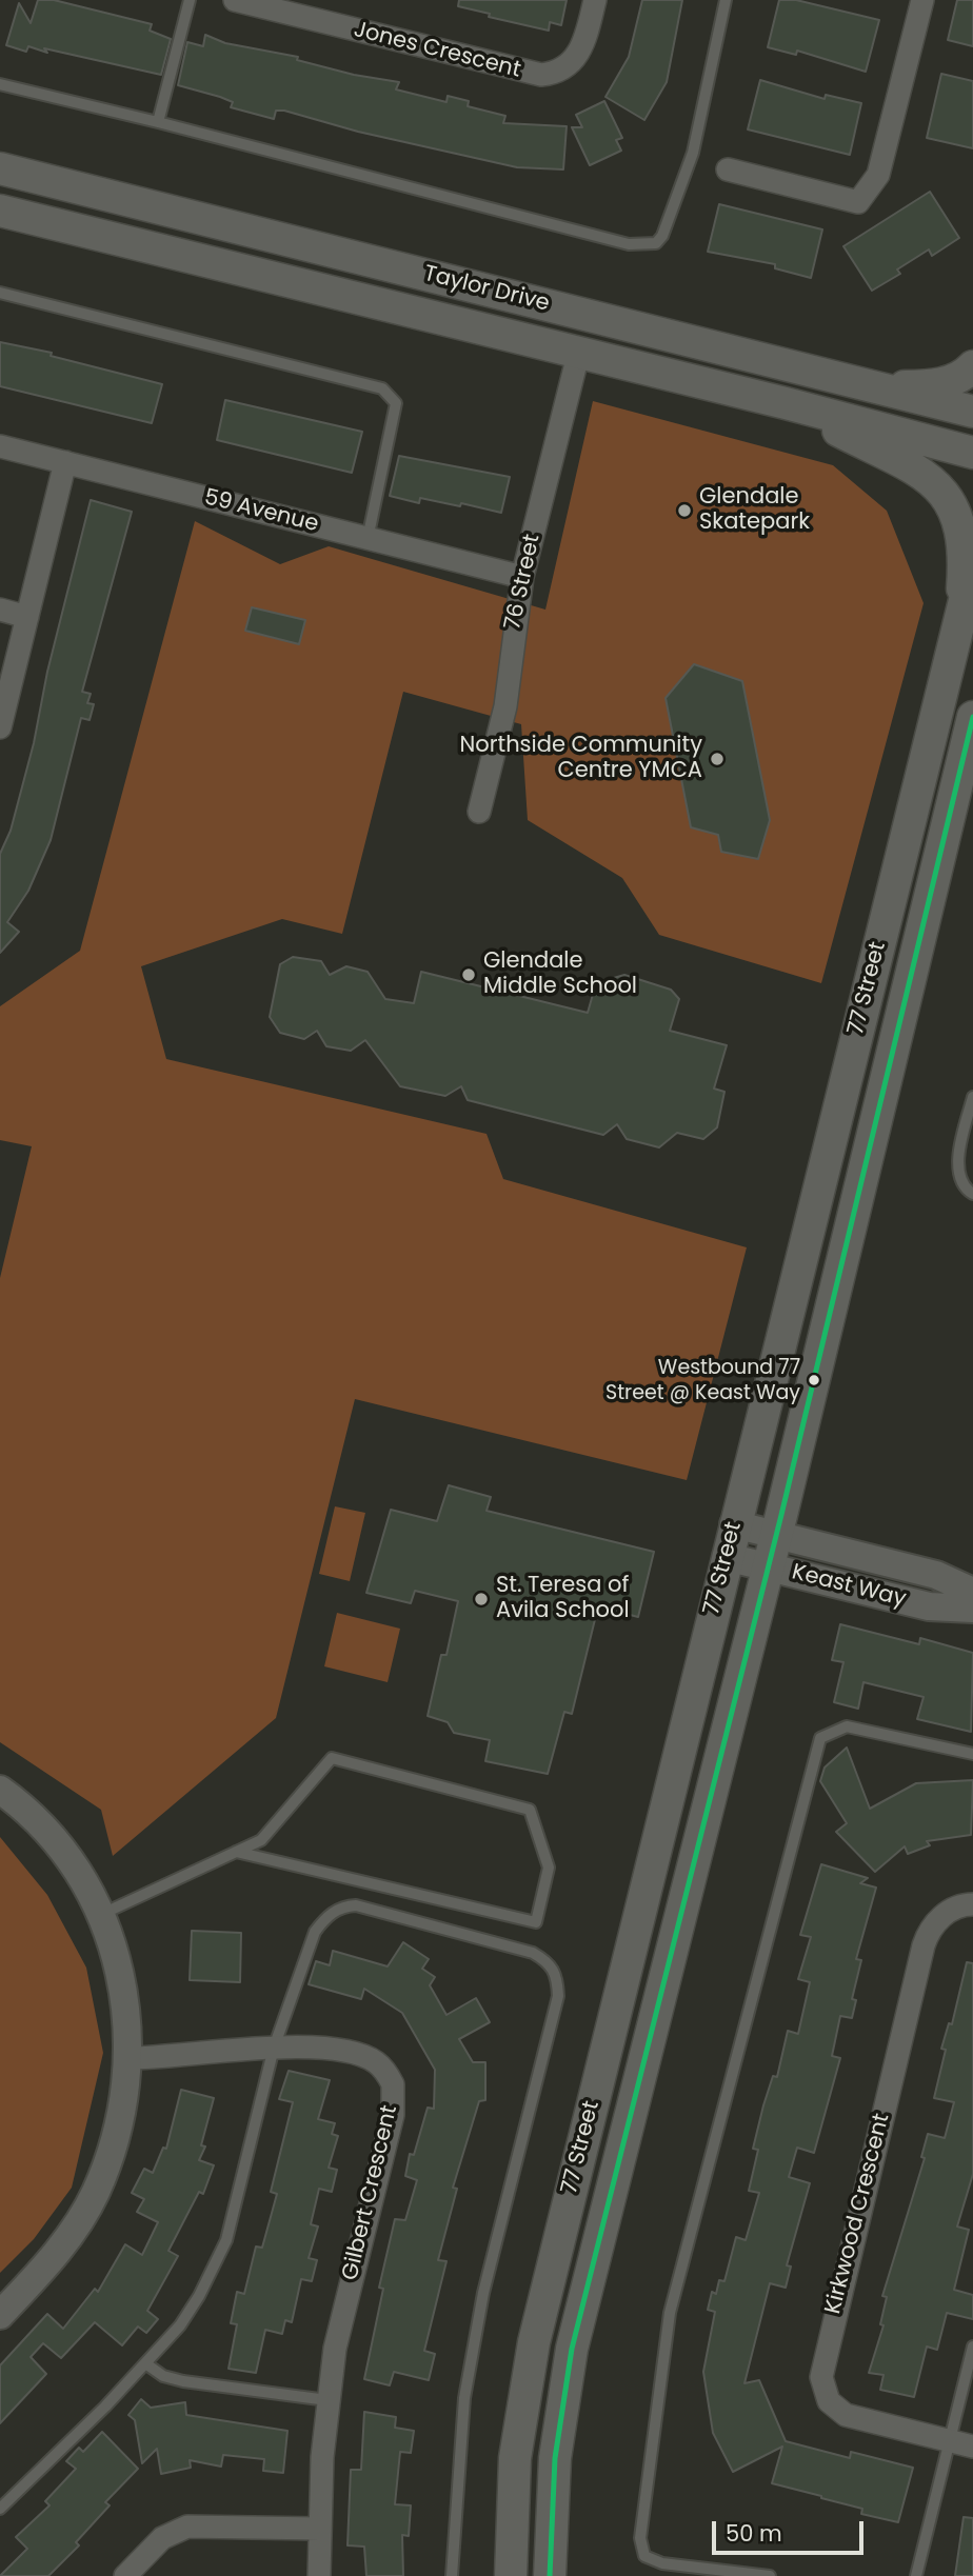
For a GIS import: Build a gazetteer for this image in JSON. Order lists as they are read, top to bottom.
{
  "streets": {
    "main road": ["Taylor Drive", "77 Street"],
    "street": [
      "Jones Crescent",
      "59 Avenue",
      "76 Street",
      "Keast Way",
      "Gilbert Crescent",
      "Kirkwood Crescent"
    ]
  },
  "crossings": [
    ["Taylor Drive", "76 Street"],
    ["59 Avenue", "76 Street"],
    ["77 Street", "Keast Way"]
  ],
  "places": [
    "Glendale Skatepark",
    "Northside Community Centre YMCA",
    "Glendale Middle School",
    "Westbound 77 Street @ Keast Way",
    "St. Teresa of Avila School"
  ],
  "scale_bar": "50 m"
}
